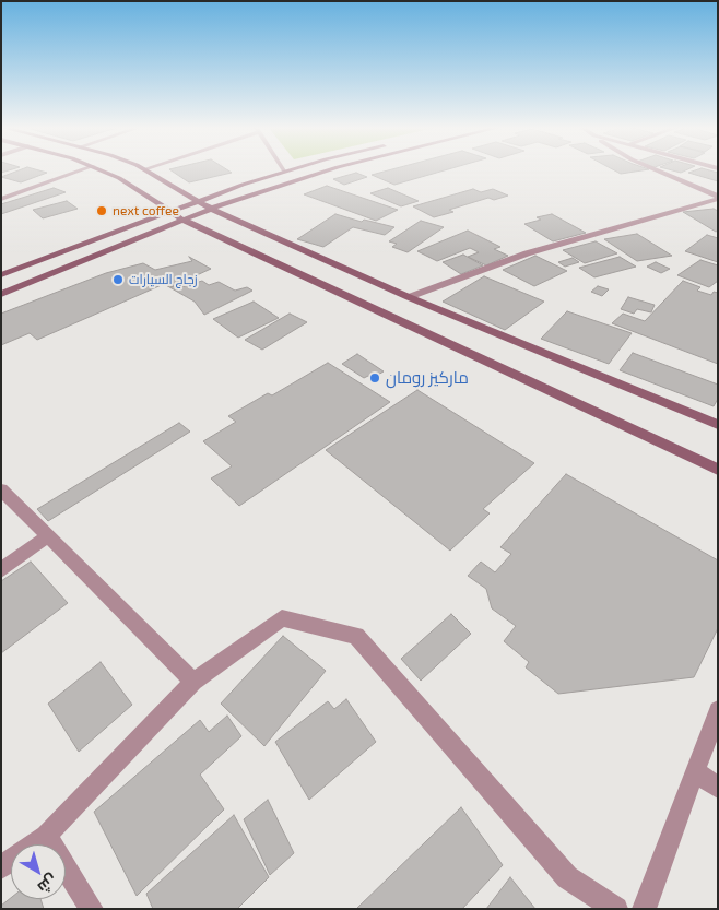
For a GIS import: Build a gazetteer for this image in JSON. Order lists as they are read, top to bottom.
{
  "places": ["next coffee", "زجاج السيارات", "ماركيز رومان"],
  "north": "bottom right"
}
